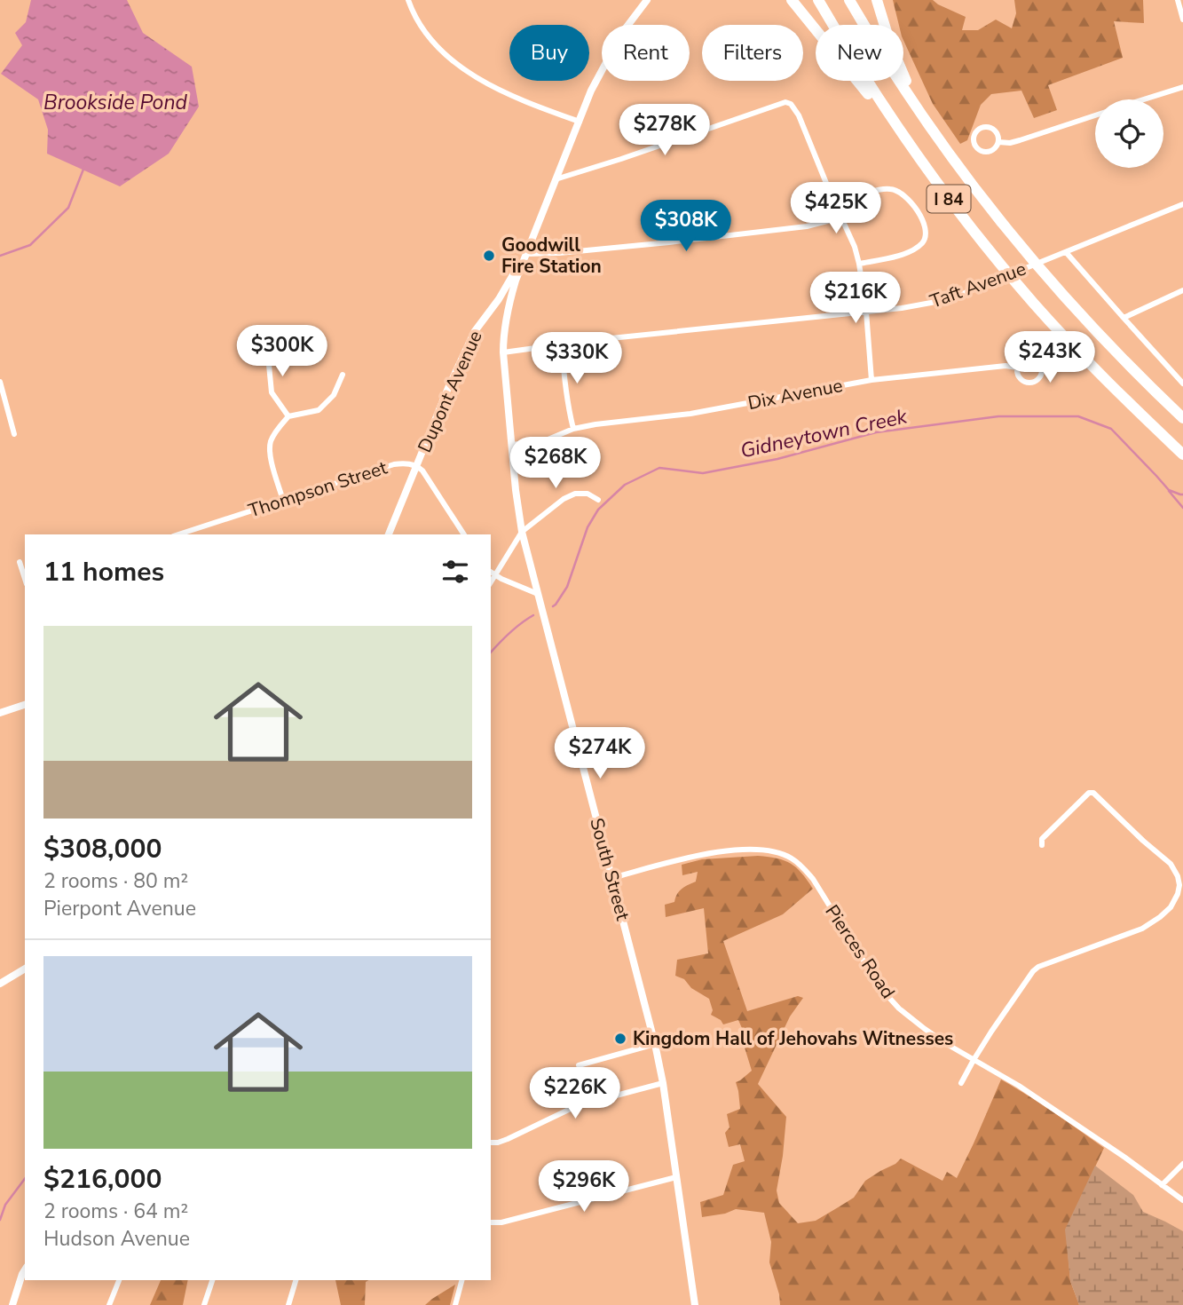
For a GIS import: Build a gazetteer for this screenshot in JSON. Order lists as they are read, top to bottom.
{
  "streets": {
    "highway": ["I 84"],
    "street": [
      "Taft Avenue",
      "Dupont Avenue",
      "Dix Avenue",
      "Thompson Street",
      "South Street",
      "Pierces Road"
    ]
  },
  "crossings": [
    ["Taft Avenue", "South Street"],
    ["Dupont Avenue", "Thompson Street"],
    ["Dupont Avenue", "South Street"],
    ["Dix Avenue", "South Street"],
    ["South Street", "Pierces Road"]
  ],
  "water": ["Brookside Pond", "Gidneytown Creek"],
  "places": ["Goodwill Fire Station", "Kingdom Hall of Jehovahs Witnesses"],
  "page": {
    "chip": [
      "Buy",
      "Rent",
      "Filters",
      "New"
    ],
    "price": [
      "$278K",
      "$425K",
      "$308K",
      "$216K",
      "$300K",
      "$243K",
      "$330K",
      "$268K",
      "$274K",
      "$226K",
      "$296K"
    ],
    "heading": "11 homes",
    "list": [
      {
        "name": "$308,000",
        "note": "2 rooms · 80 m² · Pierpont Avenue"
      },
      {
        "name": "$216,000",
        "note": "2 rooms · 64 m² · Hudson Avenue"
      }
    ]
  }
}
